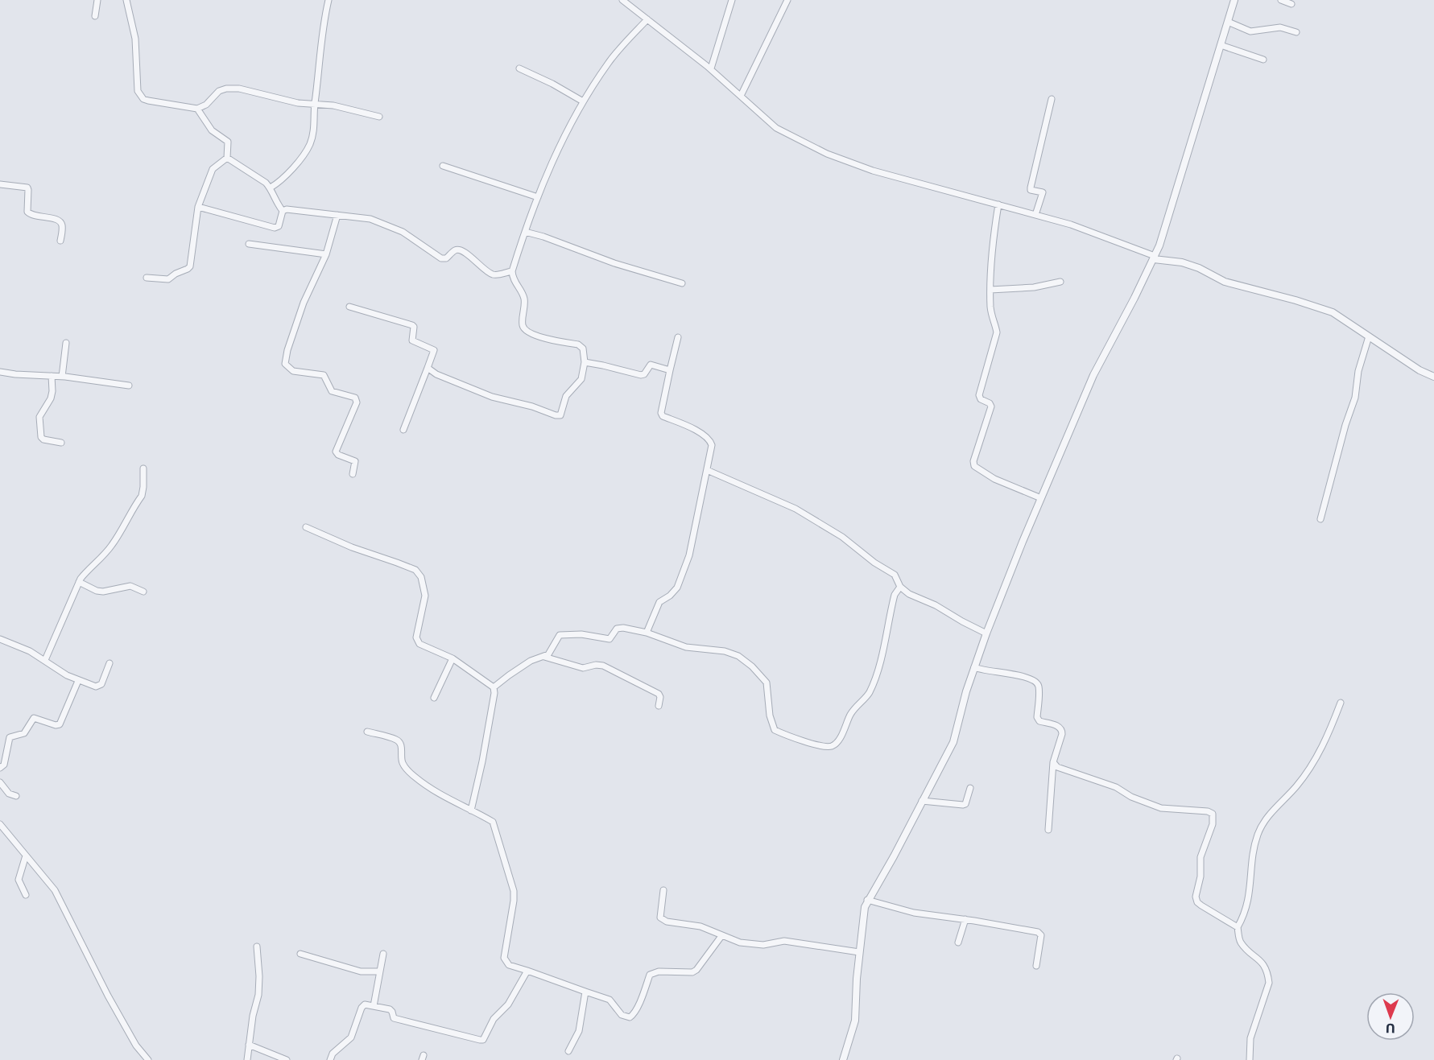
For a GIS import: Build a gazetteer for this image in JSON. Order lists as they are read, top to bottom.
{
  "north": "bottom"
}
